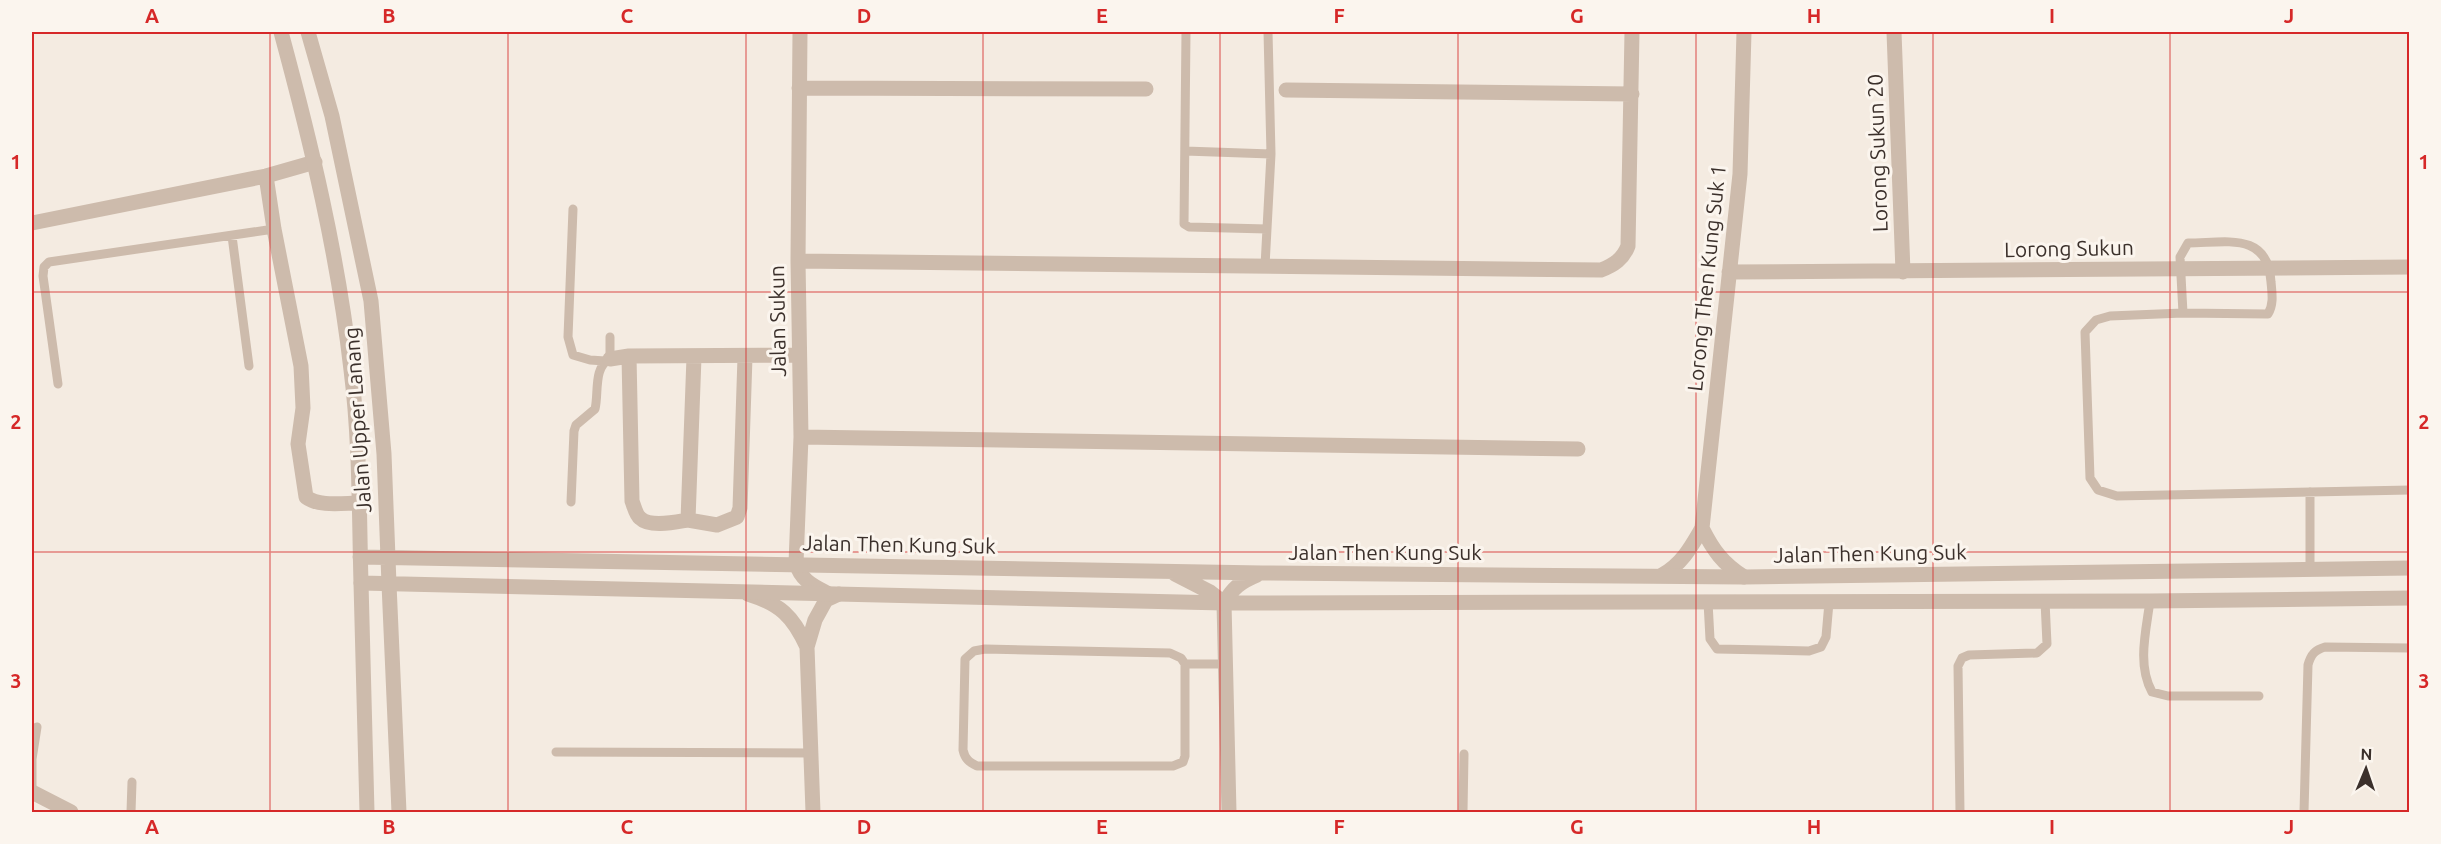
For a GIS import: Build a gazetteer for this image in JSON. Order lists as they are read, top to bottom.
{
  "streets": {
    "street": [
      "Lorong Sukun 20",
      "Lorong Sukun",
      "Lorong Then Kung Suk 1",
      "Jalan Sukun",
      "Jalan Upper Lanang",
      "Jalan Then Kung Suk"
    ]
  },
  "crossings": [
    ["Lorong Sukun 20", "Lorong Sukun"],
    ["Lorong Sukun", "Lorong Then Kung Suk 1"],
    ["Jalan Sukun", "Jalan Then Kung Suk"],
    ["Jalan Upper Lanang", "Jalan Then Kung Suk"]
  ],
  "north": "top",
  "grid": {
    "columns": [
      "A",
      "B",
      "C",
      "D",
      "E",
      "F",
      "G",
      "H",
      "I",
      "J"
    ],
    "rows": ["1", "2", "3"]
  }
}
